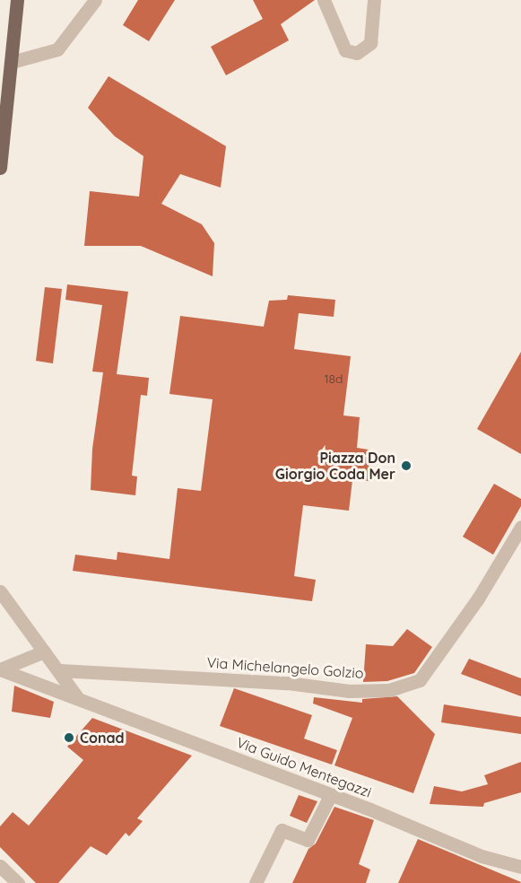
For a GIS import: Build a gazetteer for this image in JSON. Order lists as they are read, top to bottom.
{
  "streets": {
    "street": ["Via Michelangelo Golzio", "Via Guido Mentegazzi"]
  },
  "places": ["Piazza Don Giorgio Coda Mer", "Conad"],
  "house_numbers": ["18d"]
}
